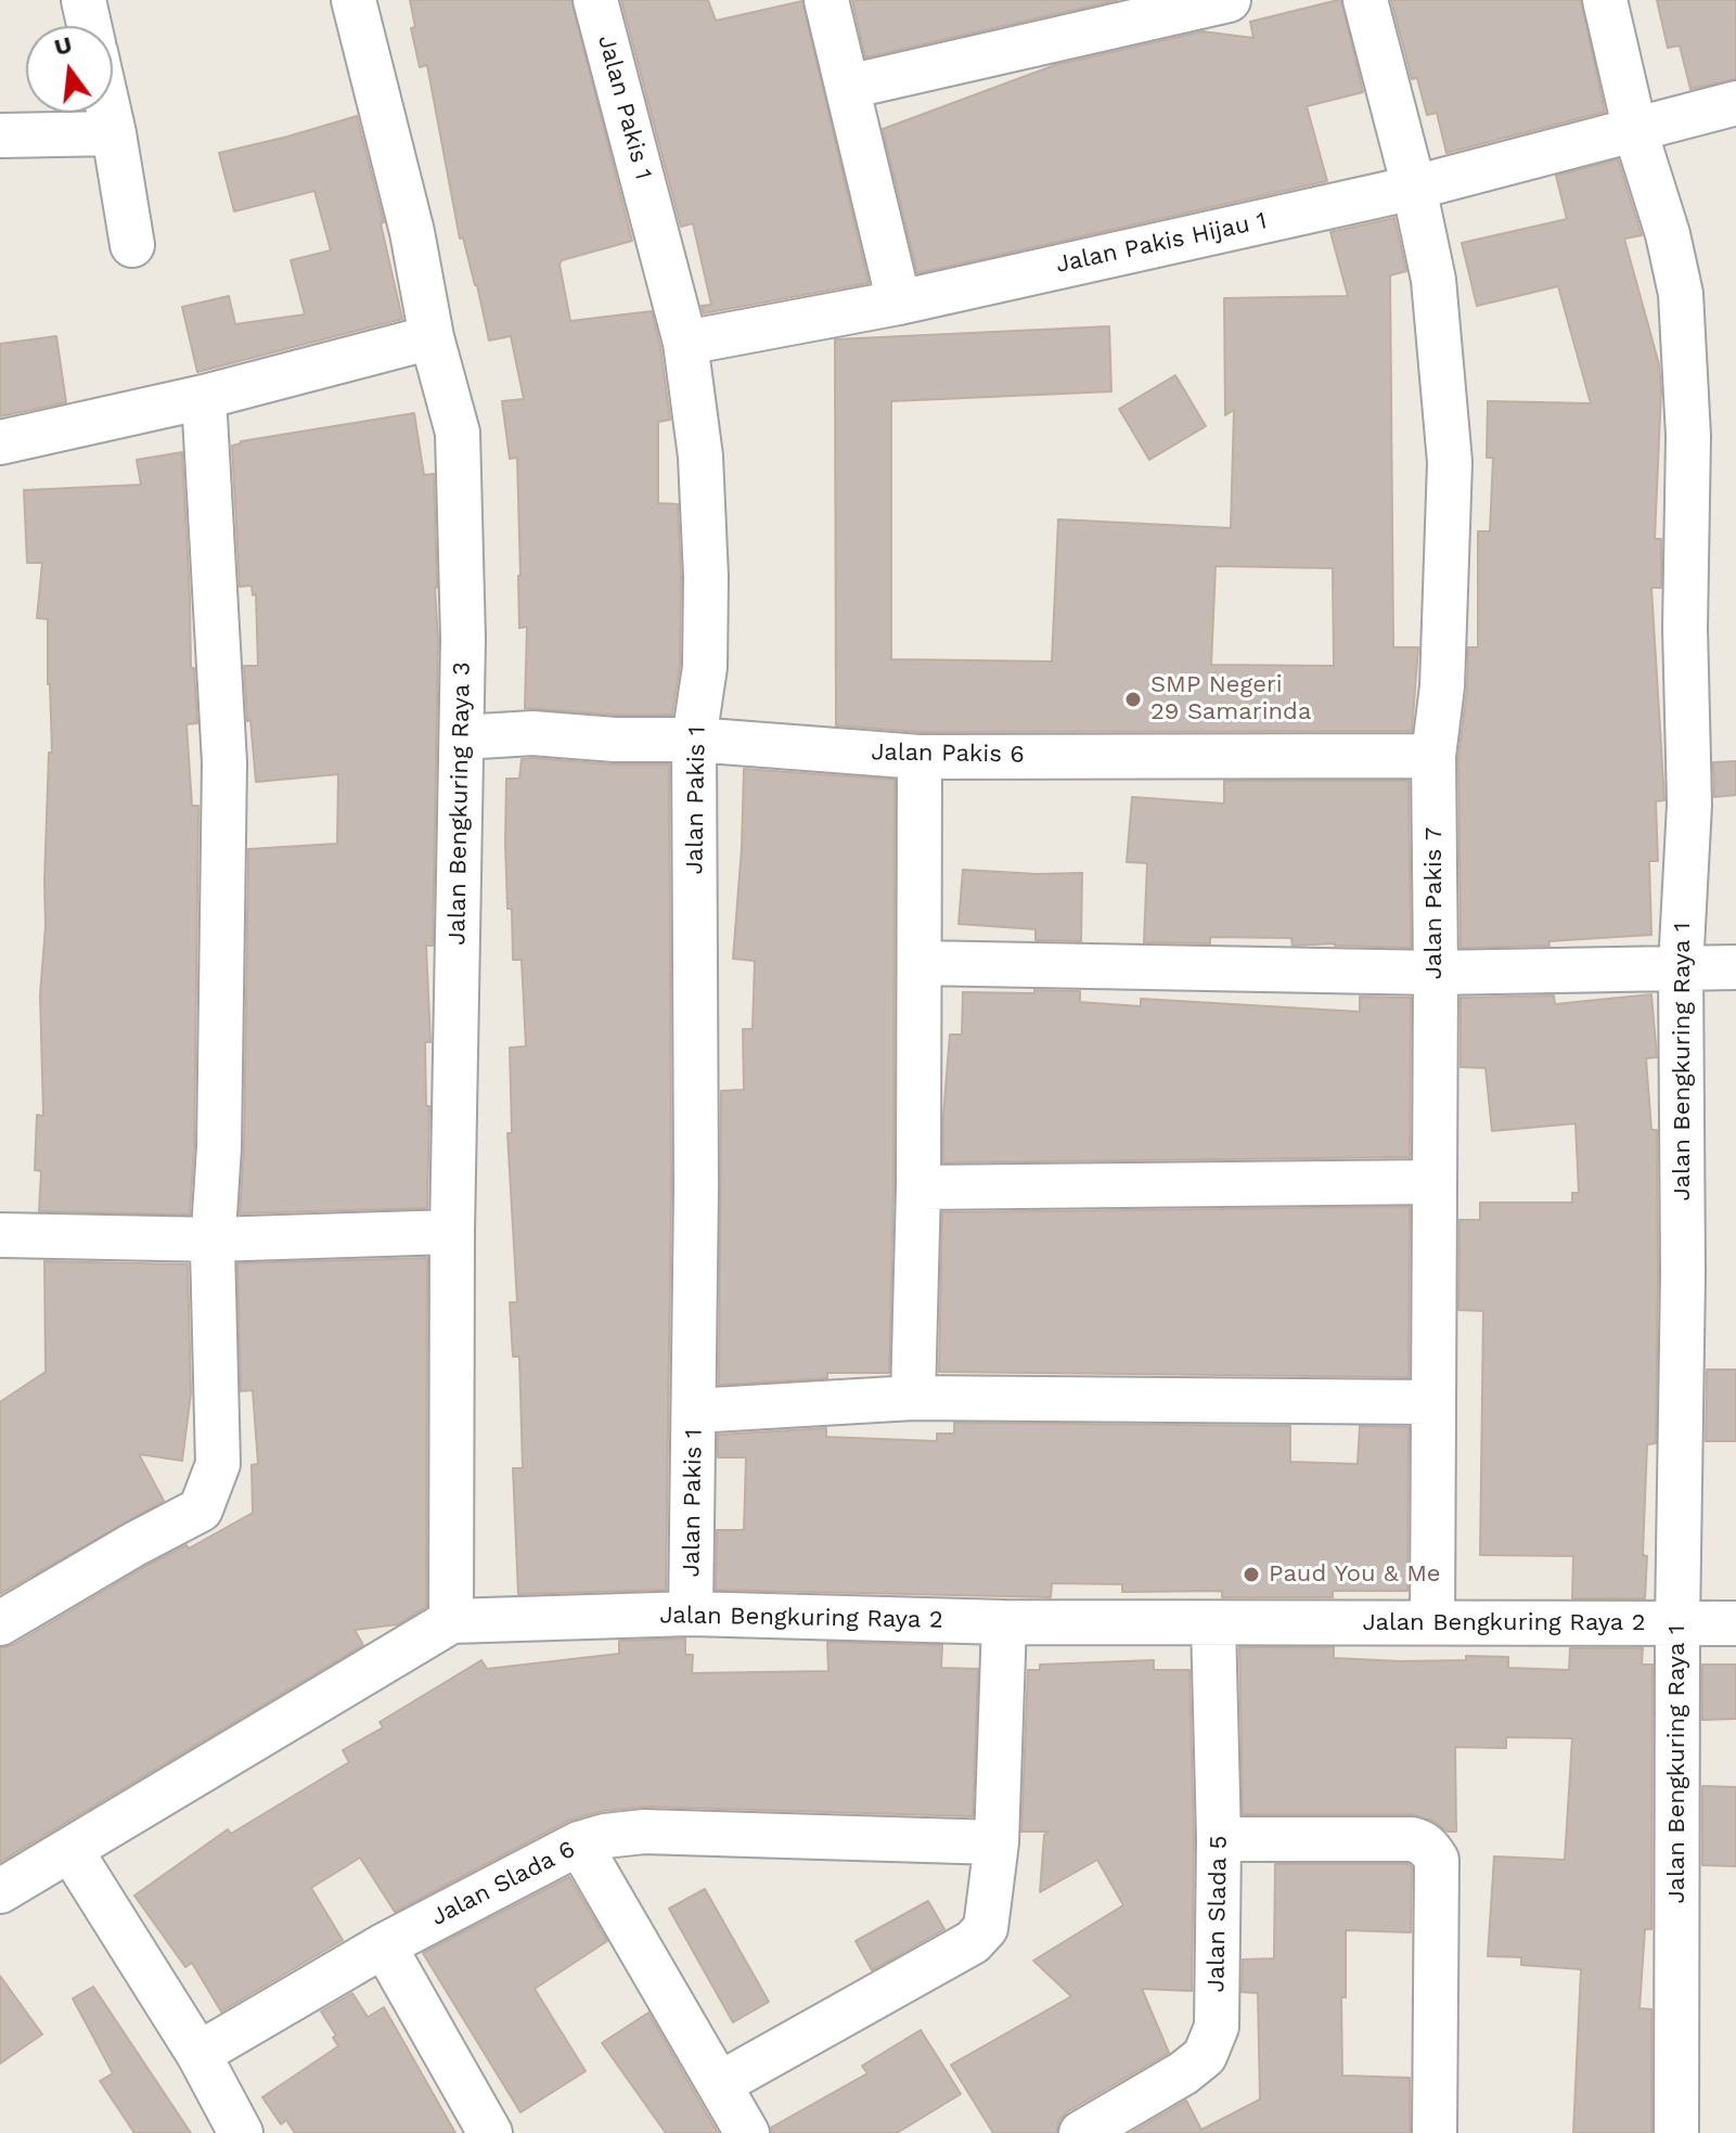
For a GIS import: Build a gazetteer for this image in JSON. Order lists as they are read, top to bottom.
{
  "streets": {
    "street": [
      "Jalan Pakis 1",
      "Jalan Pakis Hijau 1",
      "Jalan Pakis 6",
      "Jalan Bengkuring Raya 3",
      "Jalan Pakis 7",
      "Jalan Bengkuring Raya 1",
      "Jalan Bengkuring Raya 2",
      "Jalan Slada 6",
      "Jalan Slada 5"
    ]
  },
  "crossings": [
    ["Jalan Pakis 1", "Jalan Pakis Hijau 1"],
    ["Jalan Pakis 1", "Jalan Pakis 6"],
    ["Jalan Pakis 1", "Jalan Bengkuring Raya 2"],
    ["Jalan Pakis Hijau 1", "Jalan Pakis 7"],
    ["Jalan Pakis Hijau 1", "Jalan Bengkuring Raya 1"],
    ["Jalan Pakis 6", "Jalan Bengkuring Raya 3"],
    ["Jalan Pakis 6", "Jalan Pakis 7"],
    ["Jalan Bengkuring Raya 3", "Jalan Bengkuring Raya 2"],
    ["Jalan Pakis 7", "Jalan Bengkuring Raya 2"],
    ["Jalan Bengkuring Raya 1", "Jalan Bengkuring Raya 2"],
    ["Jalan Bengkuring Raya 2", "Jalan Slada 5"]
  ],
  "places": ["SMP Negeri 29 Samarinda", "Paud You & Me"],
  "north": "top"
}
